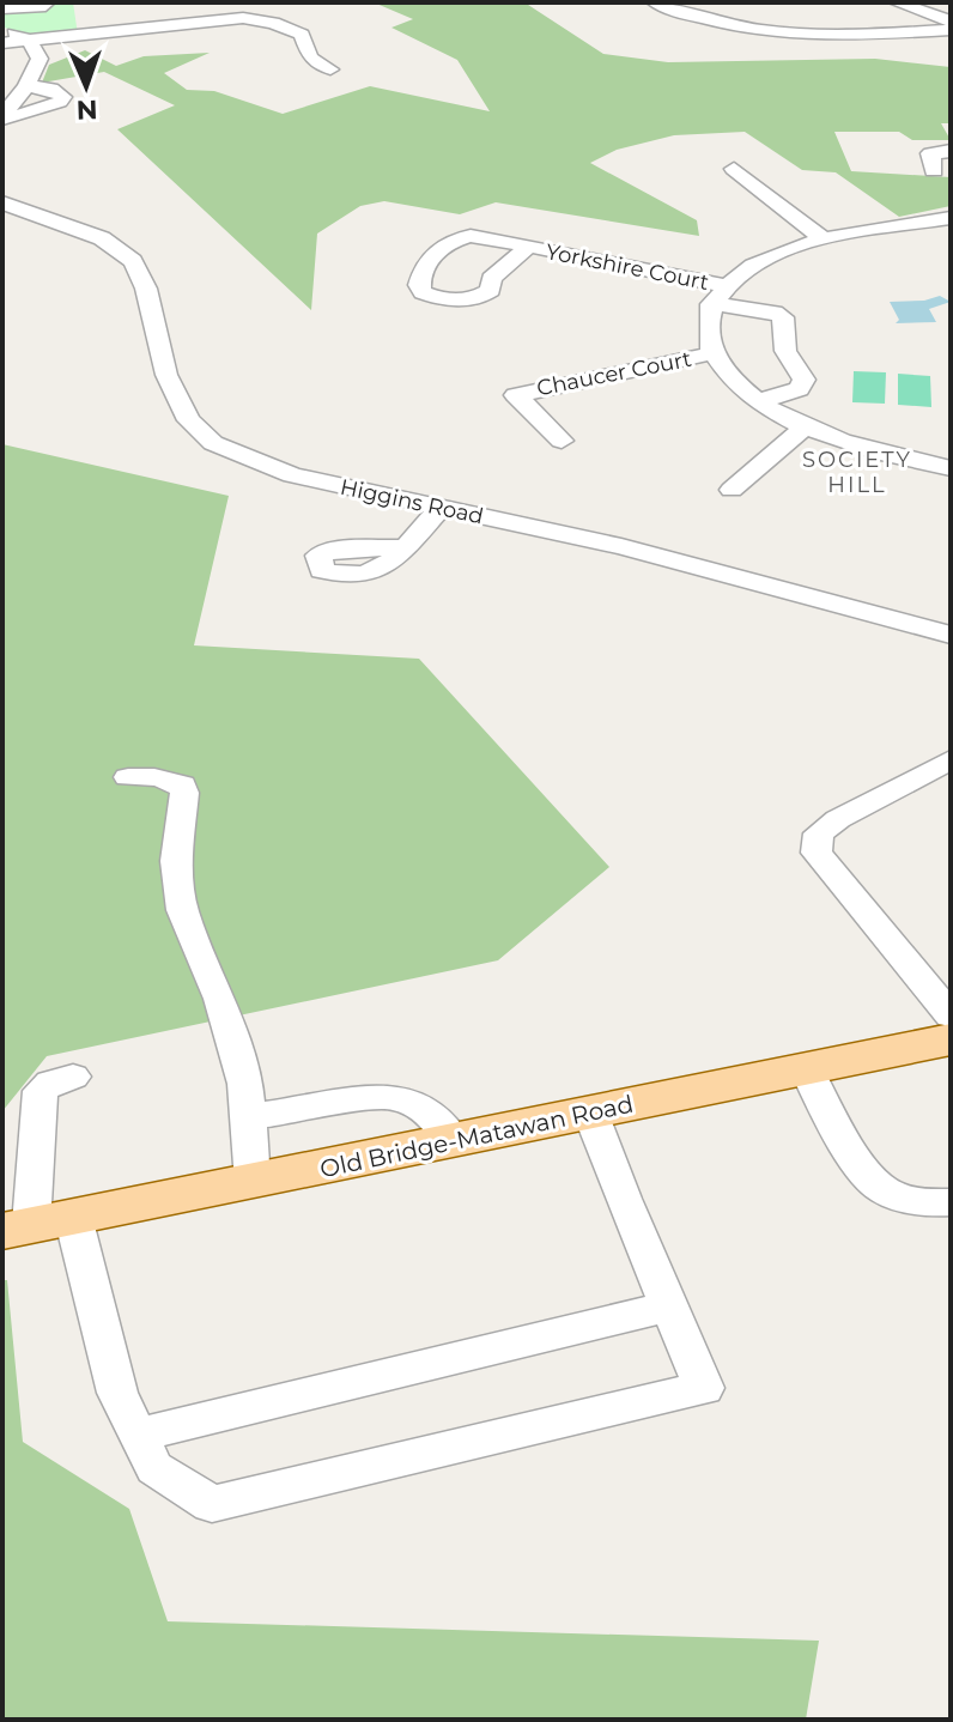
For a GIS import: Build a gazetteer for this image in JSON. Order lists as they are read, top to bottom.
{
  "streets": {
    "main road": ["Old Bridge-Matawan Road"],
    "street": ["Yorkshire Court", "Chaucer Court", "Higgins Road"]
  },
  "districts": ["SOCIETY HILL"],
  "north": "bottom"
}
